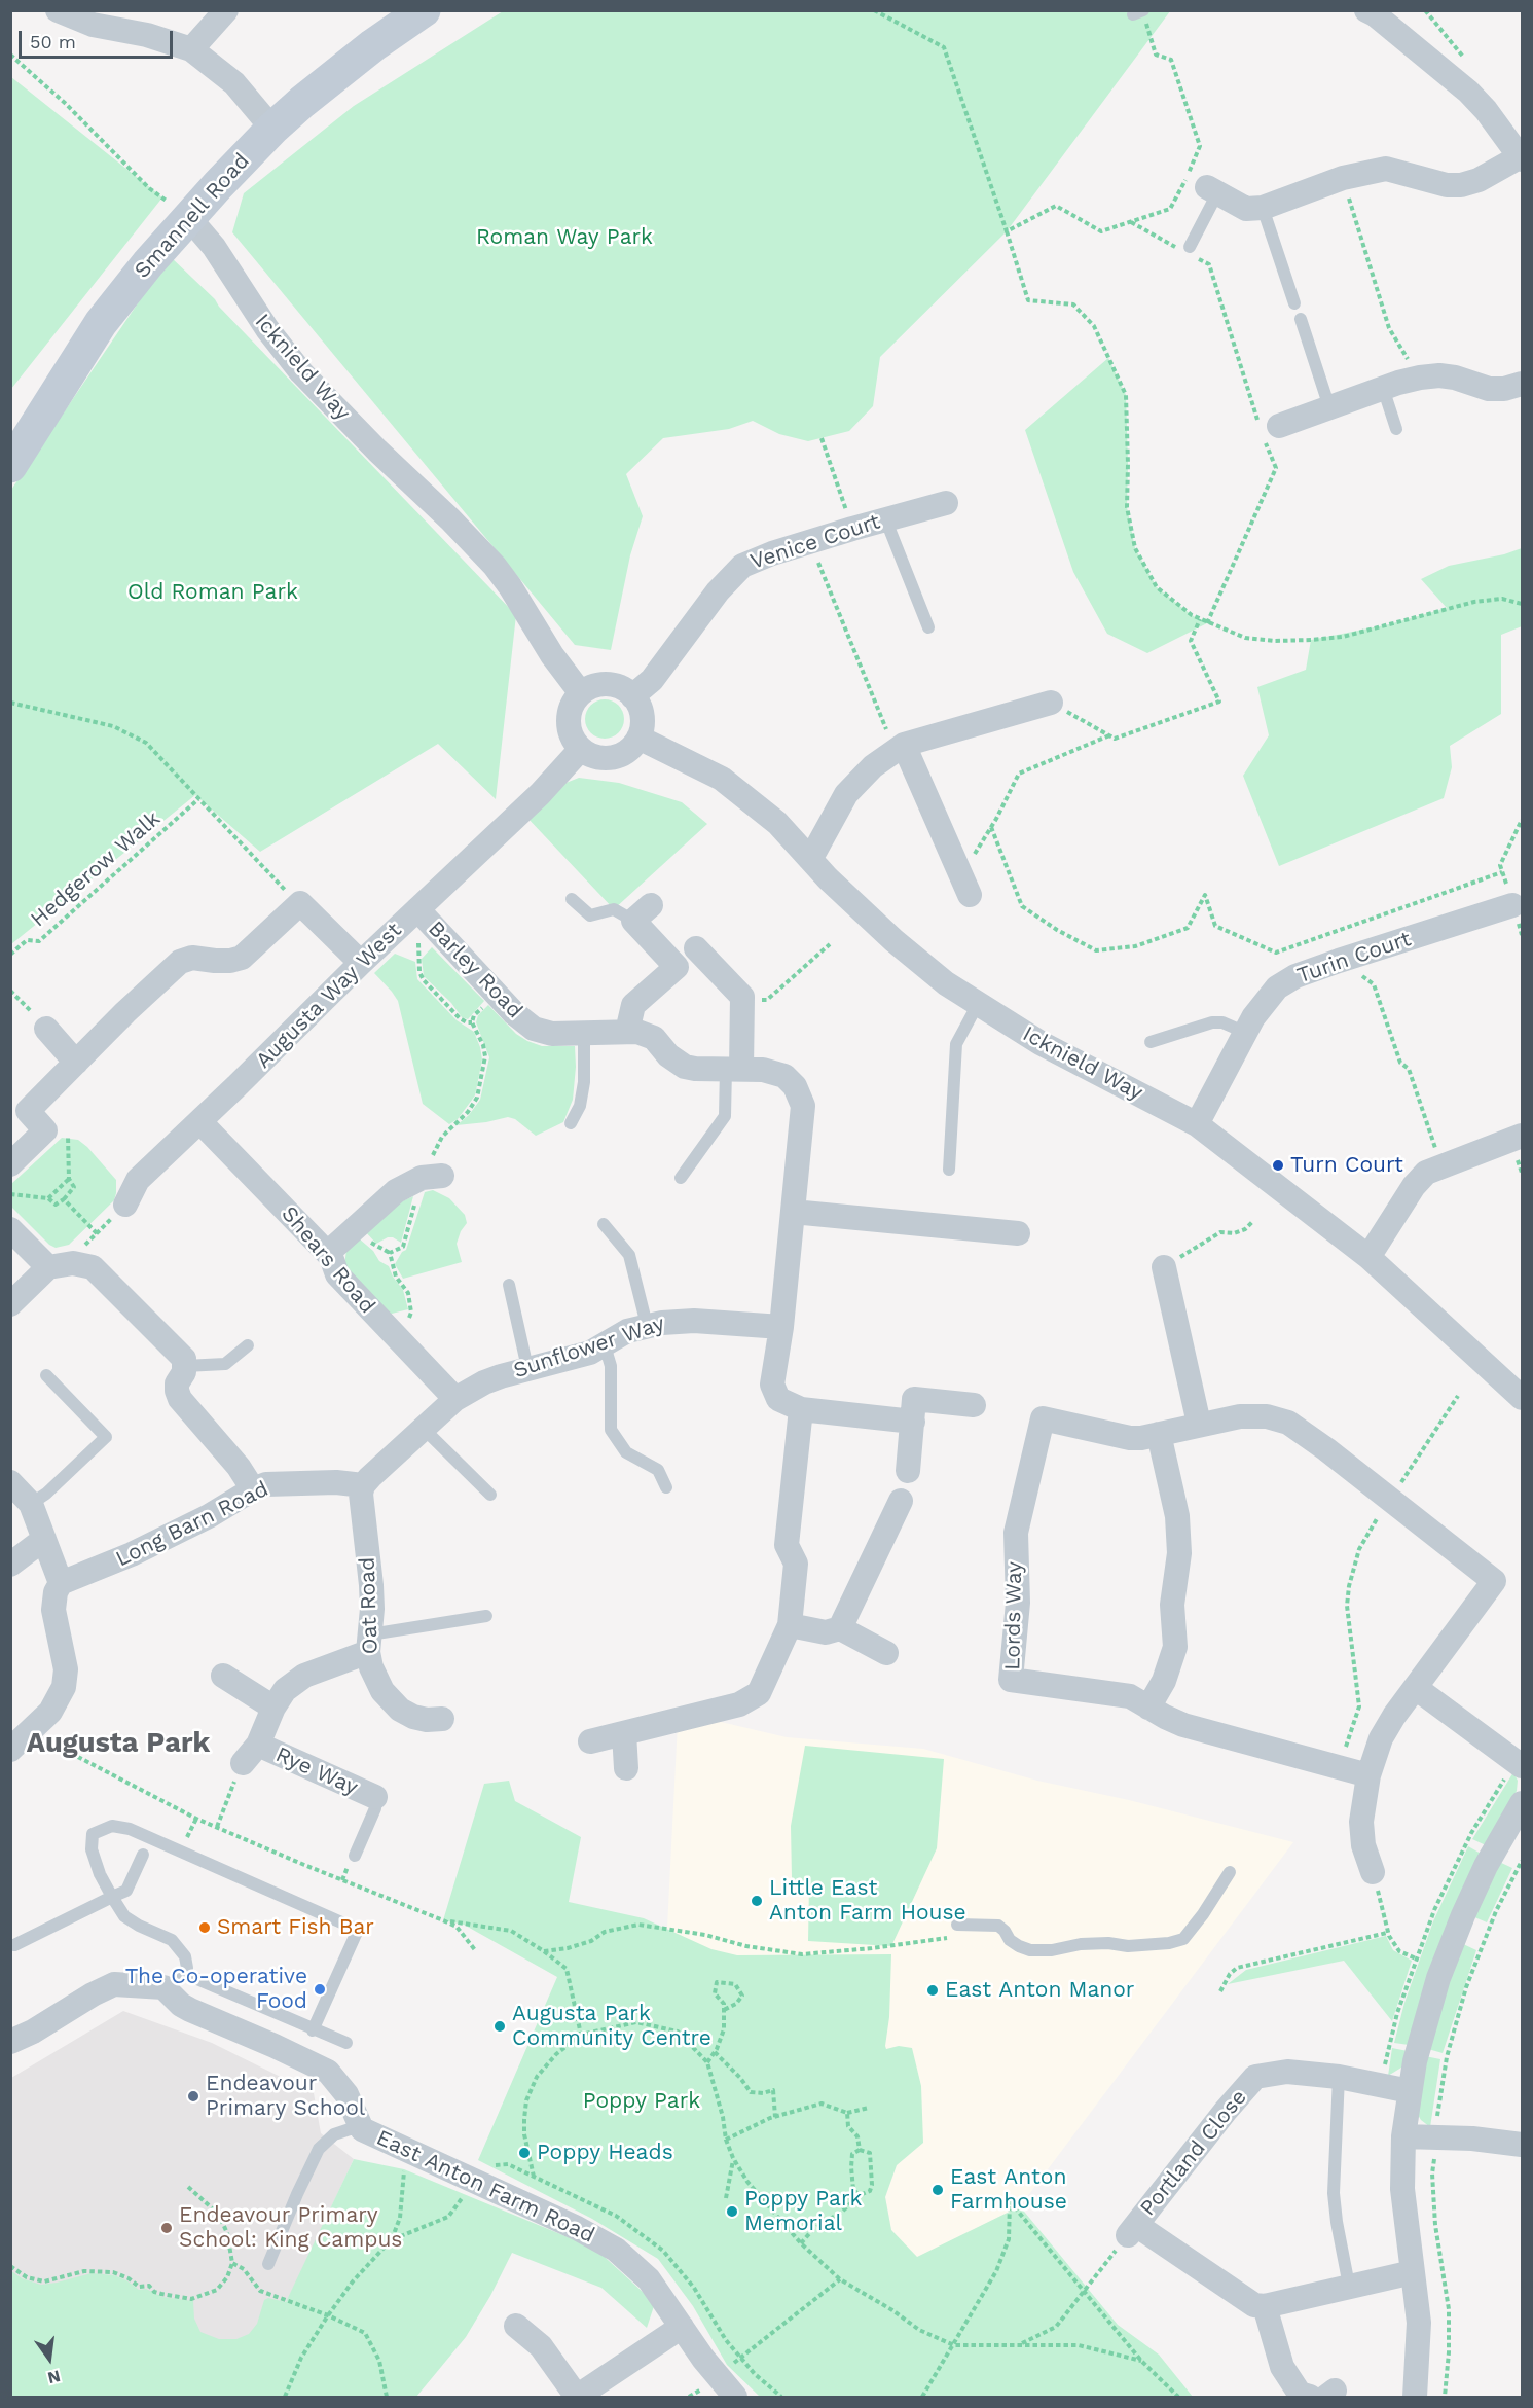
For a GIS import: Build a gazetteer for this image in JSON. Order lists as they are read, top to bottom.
{
  "streets": {
    "street": [
      "Smannell Road",
      "Icknield Way",
      "Venice Court",
      "Turin Court",
      "Barley Road",
      "Augusta Way West",
      "Shears Road",
      "Sunflower Way",
      "Long Barn Road",
      "Oat Road",
      "Lords Way",
      "Rye Way",
      "Portland Close",
      "East Anton Farm Road"
    ],
    "path": ["Hedgerow Walk"]
  },
  "crossings": [
    ["Smannell Road", "Icknield Way"],
    ["Icknield Way", "Venice Court"],
    ["Icknield Way", "Turin Court"],
    ["Icknield Way", "Augusta Way West"],
    ["Venice Court", "Augusta Way West"],
    ["Barley Road", "Augusta Way West"],
    ["Barley Road", "Sunflower Way"],
    ["Augusta Way West", "Shears Road"],
    ["Shears Road", "Sunflower Way"],
    ["Sunflower Way", "Long Barn Road"],
    ["Sunflower Way", "Oat Road"],
    ["Long Barn Road", "Oat Road"],
    ["Oat Road", "Rye Way"]
  ],
  "districts": ["Augusta Park"],
  "parks": ["Roman Way Park", "Old Roman Park", "Poppy Park"],
  "places": [
    "Turn Court",
    "Little East Anton Farm House",
    "Smart Fish Bar",
    "The Co-operative Food",
    "East Anton Manor",
    "Augusta Park Community Centre",
    "Endeavour Primary School",
    "Poppy Heads",
    "East Anton Farmhouse",
    "Poppy Park Memorial",
    "Endeavour Primary School: King Campus"
  ],
  "scale_bar": "50 m",
  "north": "bottom"
}
